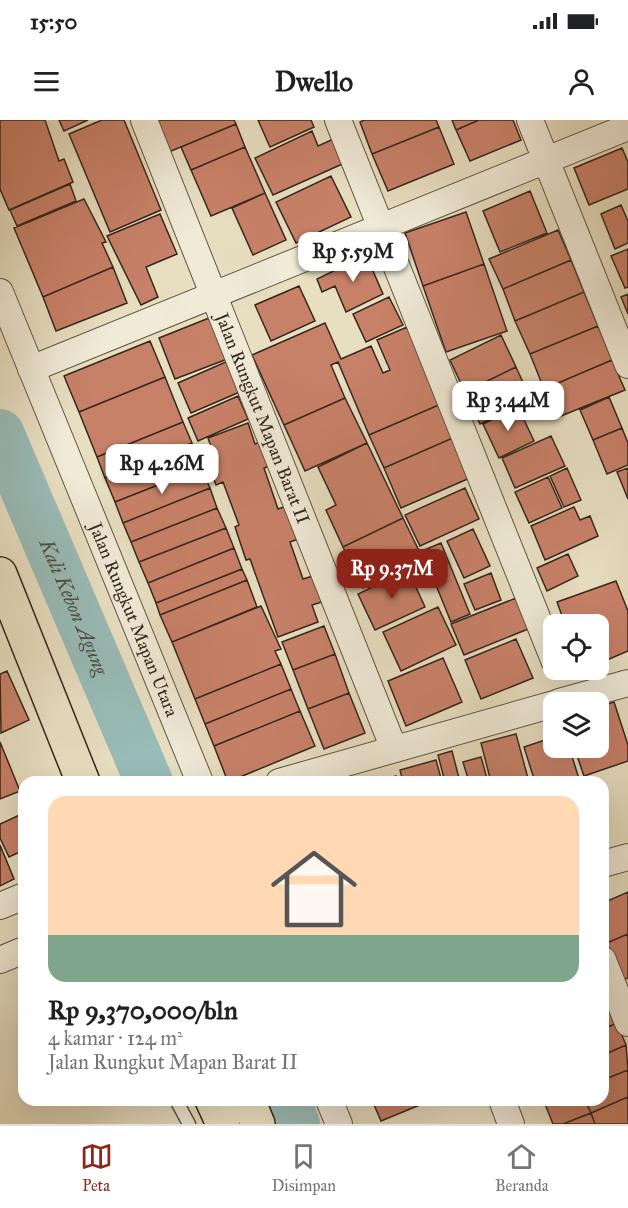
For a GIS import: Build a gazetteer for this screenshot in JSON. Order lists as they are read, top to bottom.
{
  "streets": {
    "street": ["Jalan Rungkut Mapan Barat II", "Jalan Rungkut Mapan Utara"]
  },
  "water": ["Kali Kebon Agung"],
  "page": {
    "status": "15:50",
    "header": "Dwello",
    "price": [
      "Rp 5.59M",
      "Rp 3.44M",
      "Rp 4.26M",
      "Rp 9.37M"
    ],
    "list": [
      {
        "name": "Rp 9,370,000/bln",
        "note": "4 kamar · 124 m² · Jalan Rungkut Mapan Barat II"
      }
    ],
    "tabs": ["Peta", "Disimpan", "Beranda"]
  }
}
